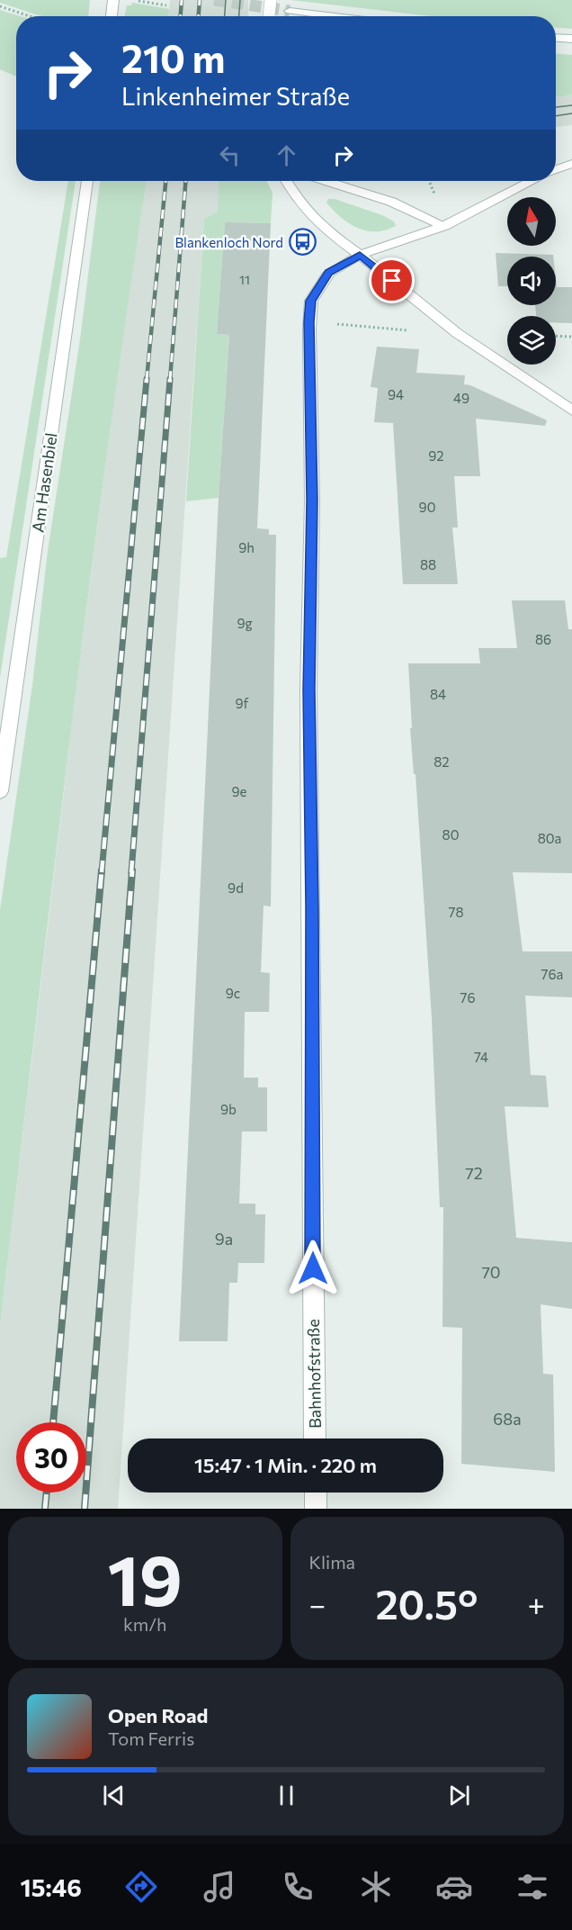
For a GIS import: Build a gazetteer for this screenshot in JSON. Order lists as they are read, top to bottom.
{
  "streets": {
    "street": ["Am Hasenbiel", "Bahnhofstraße"]
  },
  "places": {
    "bus stop": ["Blankenloch Nord"]
  },
  "house_numbers": [
    "11",
    "94",
    "49",
    "92",
    "90",
    "9h",
    "88",
    "9g",
    "86",
    "84",
    "9f",
    "82",
    "9e",
    "80",
    "80a",
    "9d",
    "78",
    "76a",
    "9c",
    "76",
    "74",
    "9b",
    "72",
    "9a",
    "70",
    "68a"
  ],
  "north": "top",
  "page": {
    "turn": ["210 m", "Linkenheimer Straße"],
    "limit": "30",
    "trip": "15:47 · 1 Min. · 220 m",
    "tile": [
      ["19", "km/h"],
      "Klima"
    ],
    "heat": ["−", "20.5°", "+"],
    "song": ["Open Road", "Tom Ferris"],
    "tabs": "15:46"
  }
}
